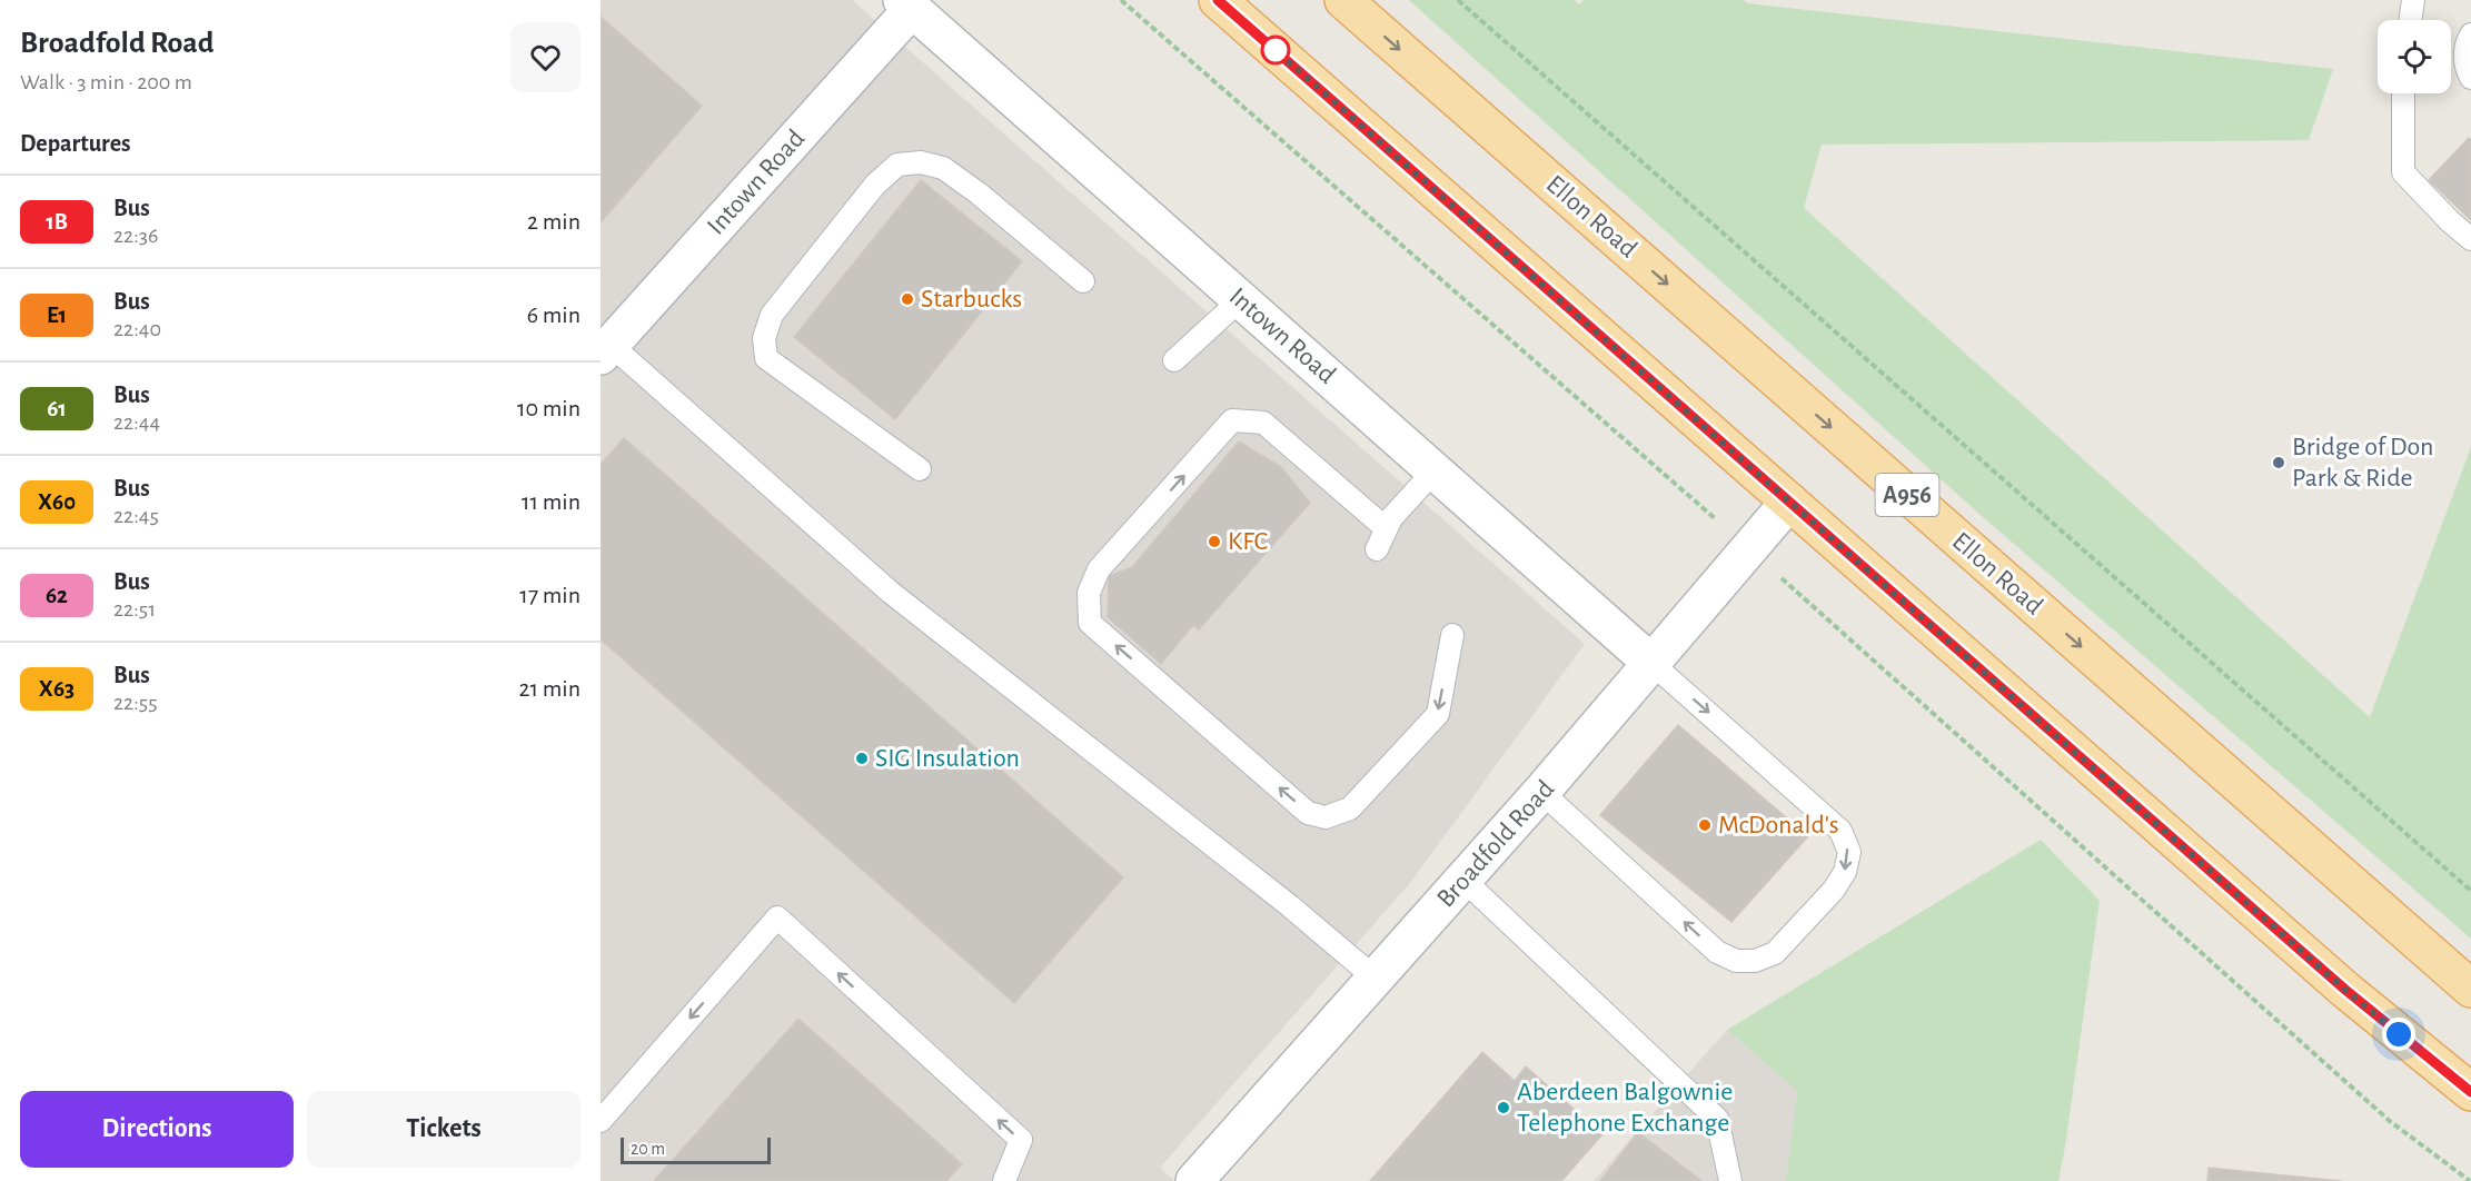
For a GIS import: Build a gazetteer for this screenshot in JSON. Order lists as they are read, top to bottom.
{
  "streets": {
    "main road": ["Ellon Road", "A956"],
    "street": ["Intown Road", "Broadfold Road"]
  },
  "crossings": [
    ["Intown Road", "Broadfold Road"]
  ],
  "places": [
    "Starbucks",
    "Bridge of Don Park & Ride",
    "KFC",
    "SIG Insulation",
    "McDonald's",
    "Aberdeen Balgownie Telephone Exchange"
  ],
  "lines": ["bus line 1B"],
  "scale_bar": "20 m",
  "page": {
    "heading": [
      ["Broadfold Road", "Walk · 3 min · 200 m"],
      "Departures"
    ],
    "list": [
      {
        "mark": "1B",
        "name": "Bus",
        "note": "22:36",
        "value": "2 min"
      },
      {
        "mark": "E1",
        "name": "Bus",
        "note": "22:40",
        "value": "6 min"
      },
      {
        "mark": "61",
        "name": "Bus",
        "note": "22:44",
        "value": "10 min"
      },
      {
        "mark": "X60",
        "name": "Bus",
        "note": "22:45",
        "value": "11 min"
      },
      {
        "mark": "62",
        "name": "Bus",
        "note": "22:51",
        "value": "17 min"
      },
      {
        "mark": "X63",
        "name": "Bus",
        "note": "22:55",
        "value": "21 min"
      }
    ],
    "buttons": ["Directions", "Tickets"],
    "scale": "20 m"
  }
}
